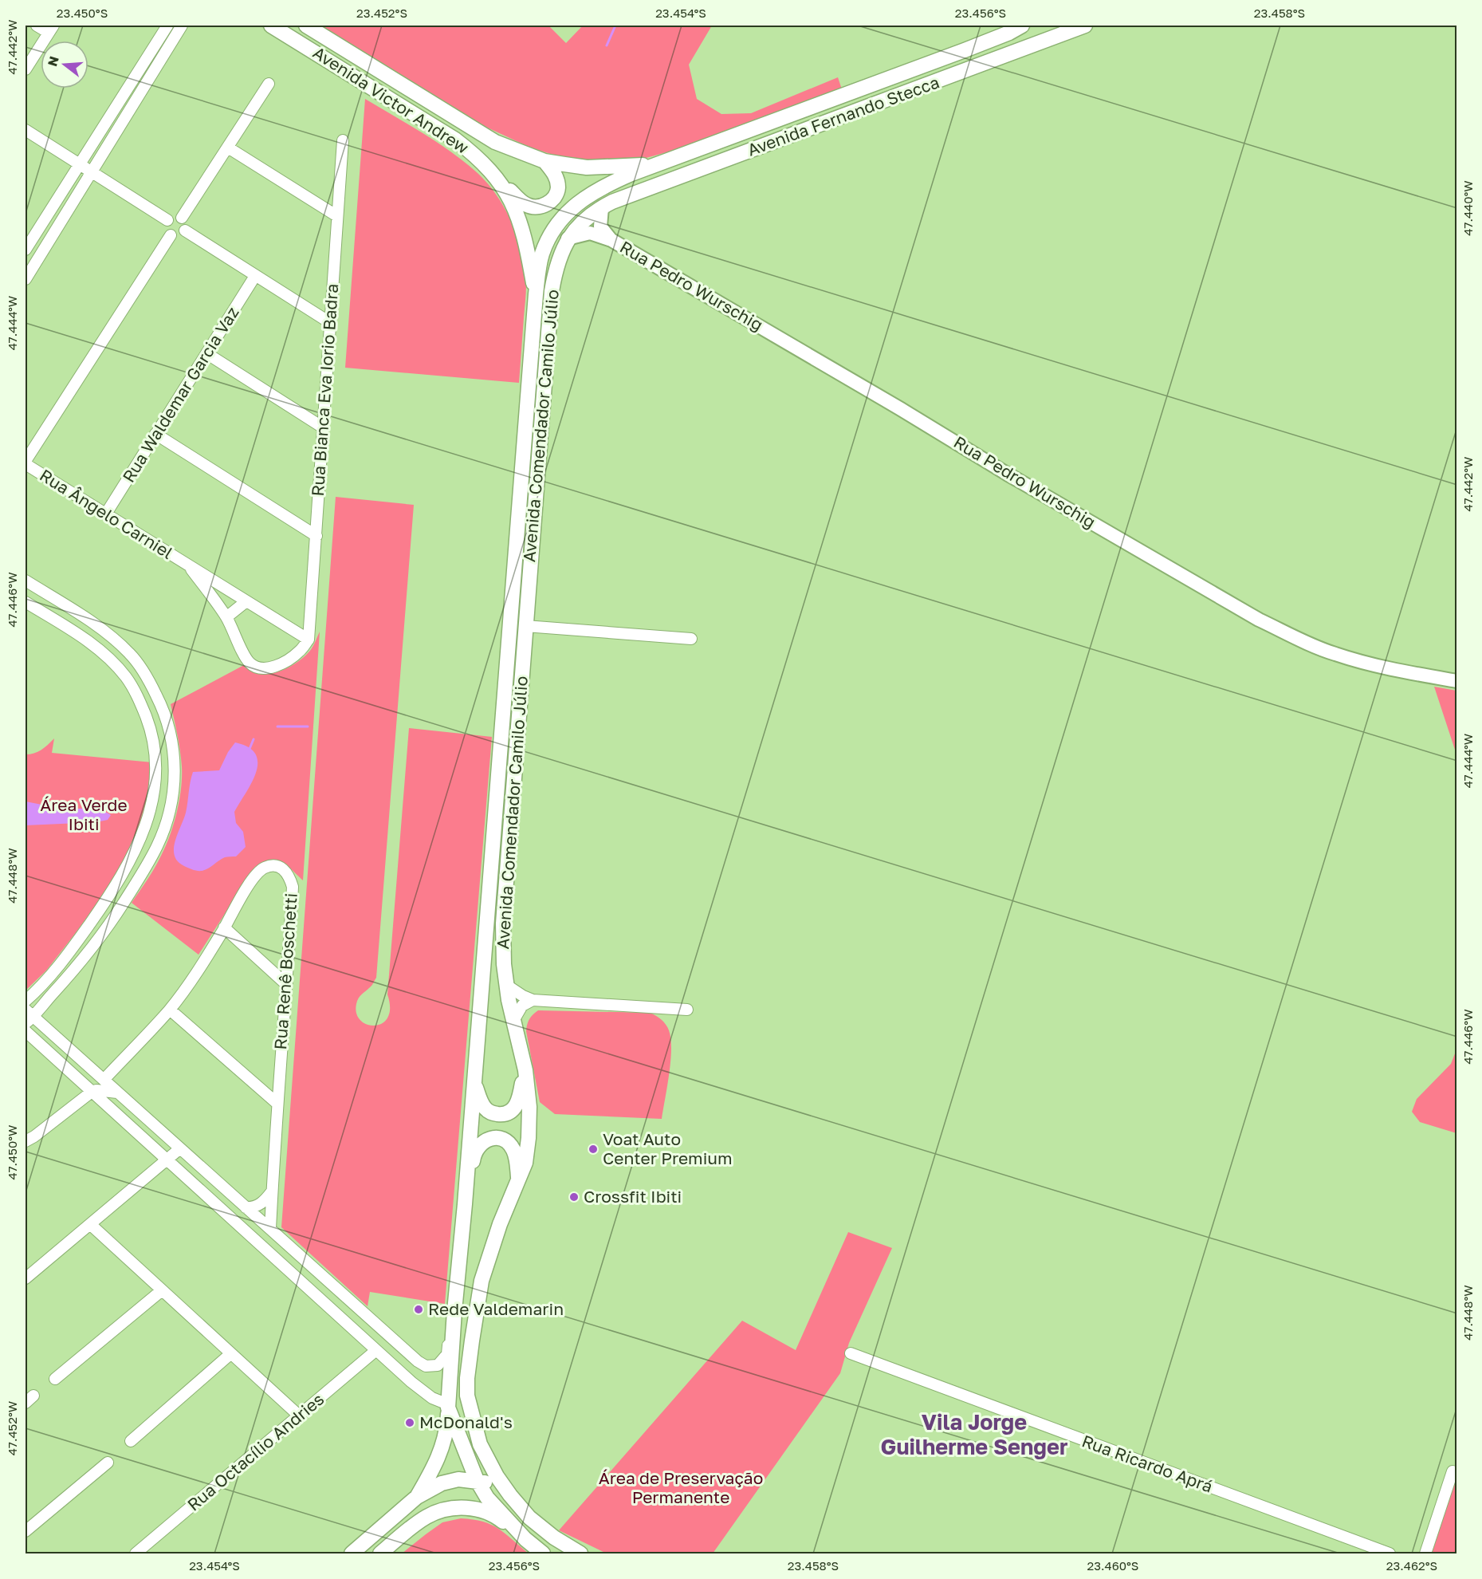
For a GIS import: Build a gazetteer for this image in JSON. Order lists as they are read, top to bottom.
{
  "streets": {
    "main road": ["Avenida Victor Andrew", "Avenida Fernando Stecca", "Avenida Comendador Camilo Júlio"],
    "street": [
      "Rua Pedro Wurschig",
      "Rua Bianca Eva Iorio Badra",
      "Rua Waldemar Garcia Vaz",
      "Rua Ângelo Carniel",
      "Rua Renê Boschetti",
      "Rua Octacílio Andries",
      "Rua Ricardo Aprá"
    ]
  },
  "crossings": [
    ["Avenida Victor Andrew", "Avenida Fernando Stecca"],
    ["Avenida Victor Andrew", "Avenida Comendador Camilo Júlio"],
    ["Avenida Fernando Stecca", "Rua Pedro Wurschig"],
    ["Avenida Fernando Stecca", "Avenida Comendador Camilo Júlio"],
    ["Rua Pedro Wurschig", "Avenida Comendador Camilo Júlio"],
    ["Rua Bianca Eva Iorio Badra", "Rua Ângelo Carniel"],
    ["Rua Waldemar Garcia Vaz", "Rua Ângelo Carniel"]
  ],
  "districts": ["Vila Jorge Guilherme Senger"],
  "parks": ["Área Verde Ibiti", "Área de Preservação Permanente"],
  "places": [
    "Voat Auto Center Premium",
    "Crossfit Ibiti",
    "Rede Valdemarin",
    "McDonald's"
  ],
  "north": "left",
  "coordinates": [
    "23.450°S",
    "23.452°S",
    "23.454°S",
    "23.456°S",
    "23.458°S",
    "47.442°W",
    "47.440°W",
    "47.444°W",
    "47.446°W",
    "47.448°W",
    "47.450°W",
    "47.452°W",
    "23.460°S",
    "23.462°S"
  ]
}
